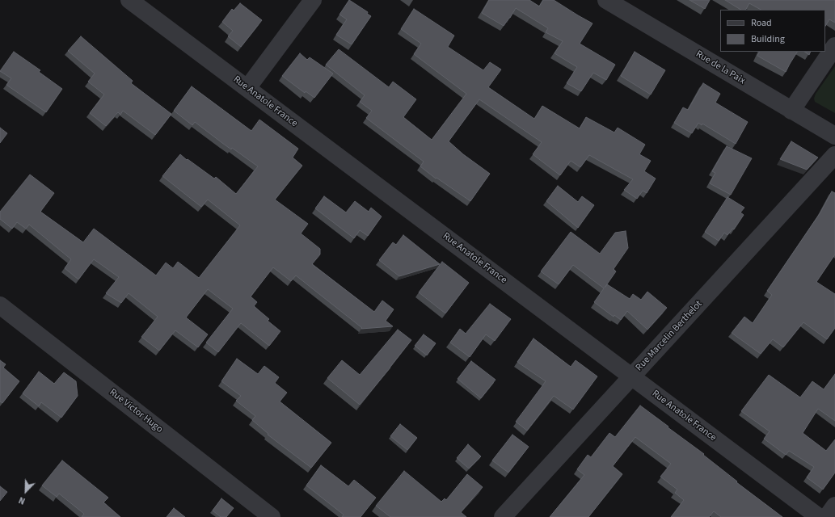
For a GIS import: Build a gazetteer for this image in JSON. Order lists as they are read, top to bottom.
{
  "streets": {
    "street": [
      "Rue de la Paix",
      "Rue Anatole France",
      "Rue Marcelin Berthelot",
      "Rue Victor Hugo"
    ]
  },
  "crossings": [
    ["Rue Anatole France", "Rue Marcelin Berthelot"]
  ],
  "legend": ["Road", "Building"],
  "north": "bottom left"
}
